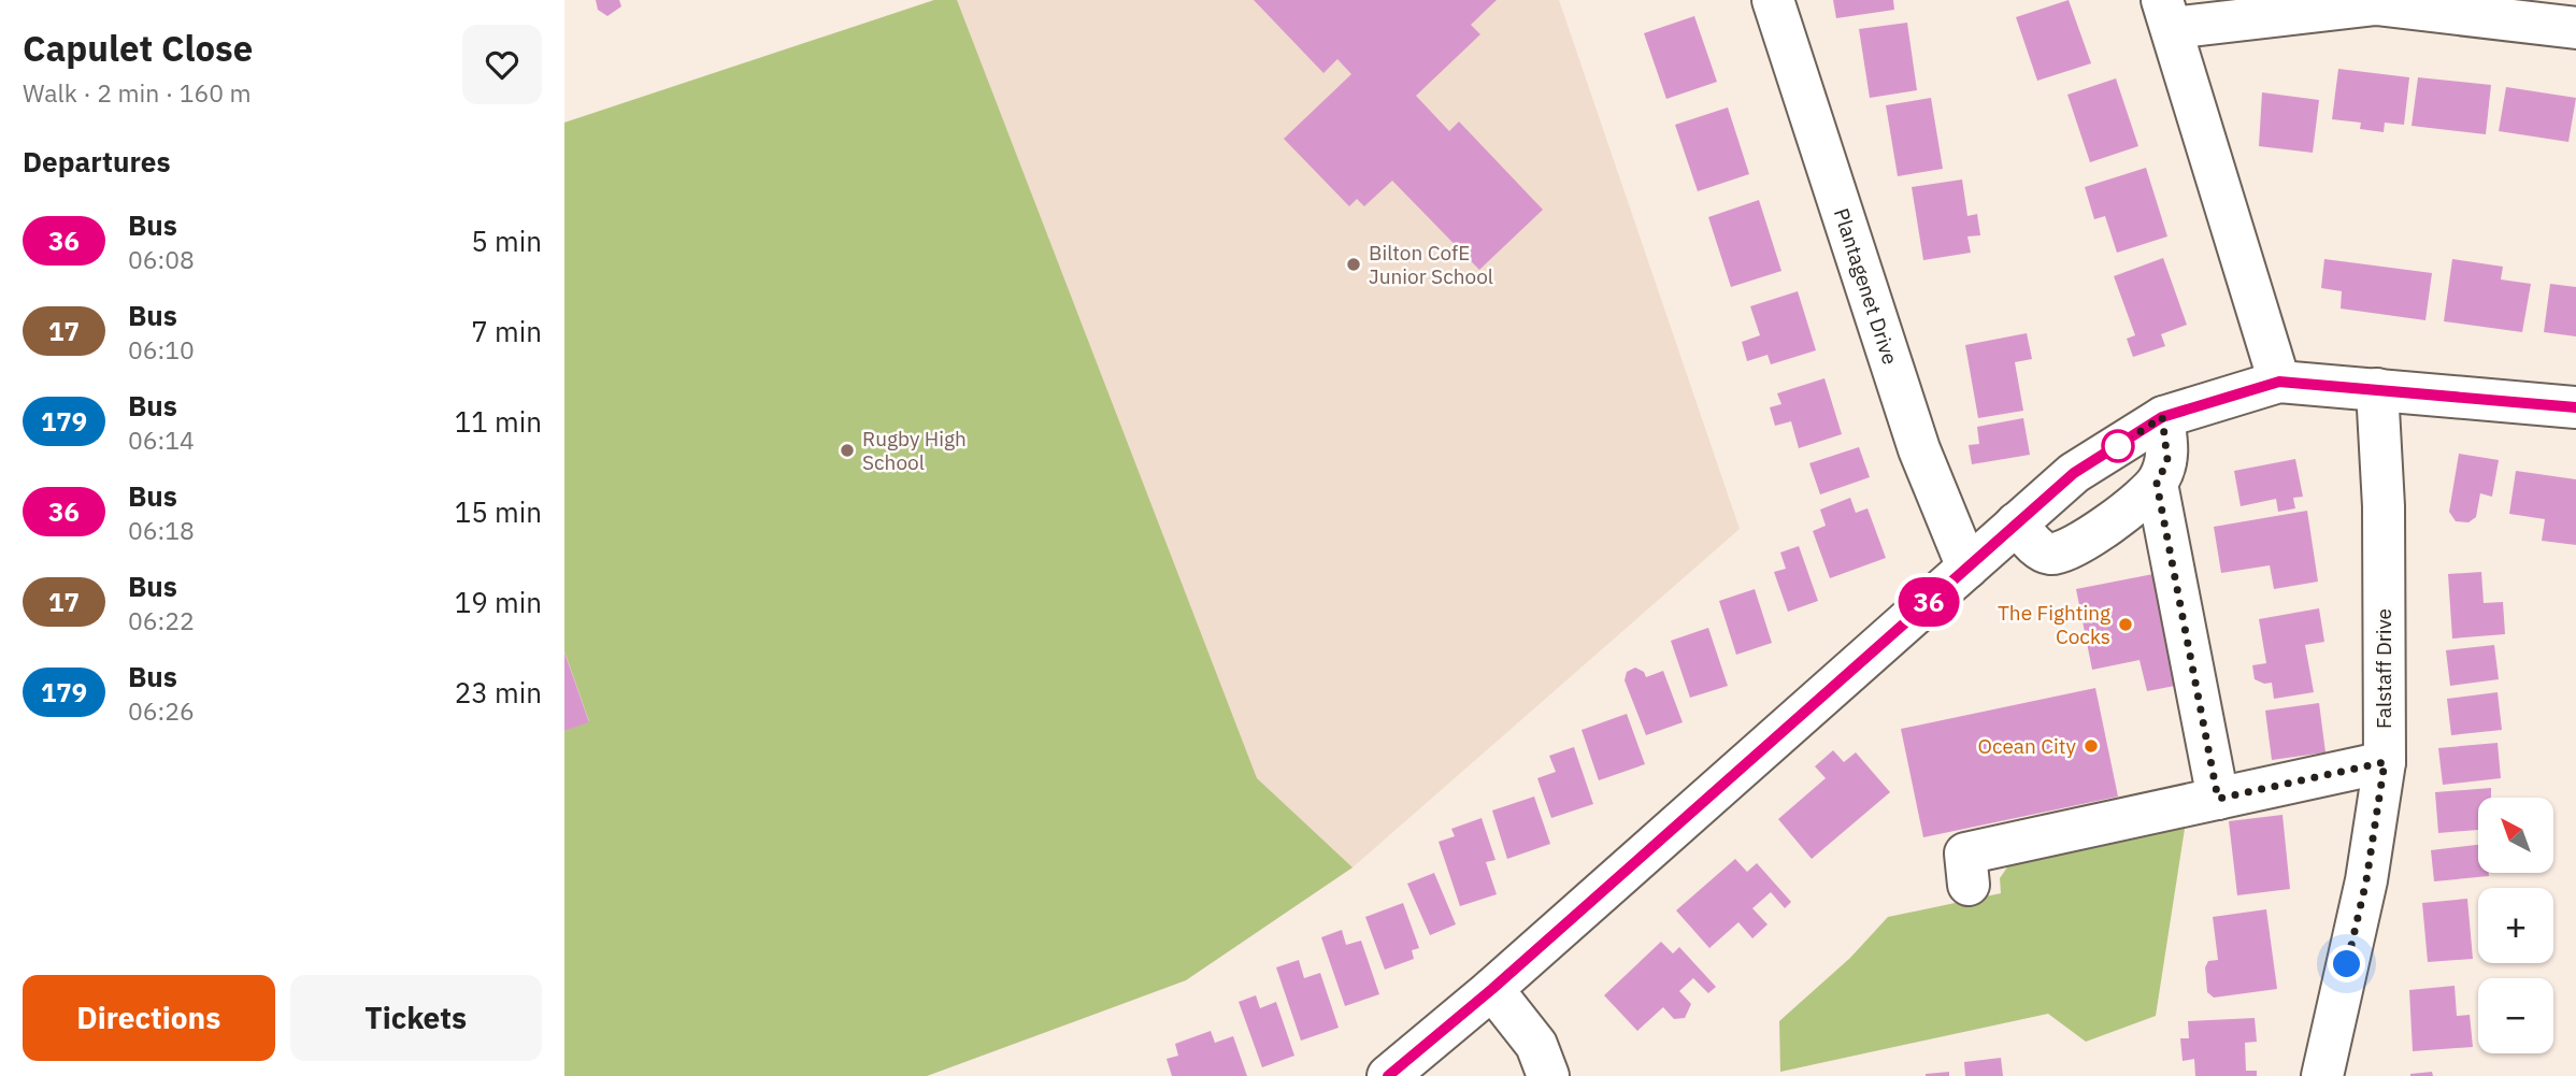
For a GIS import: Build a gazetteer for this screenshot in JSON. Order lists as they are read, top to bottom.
{
  "streets": {
    "street": ["Plantagenet Drive", "Falstaff Drive"]
  },
  "places": [
    "Bilton CofE Junior School",
    "Rugby High School",
    "The Fighting Cocks",
    "Ocean City"
  ],
  "lines": ["bus line 36"],
  "north": "top left",
  "page": {
    "heading": [
      ["Capulet Close", "Walk · 2 min · 160 m"],
      "Departures"
    ],
    "on_map": "36",
    "list": [
      {
        "mark": "36",
        "name": "Bus",
        "note": "06:08",
        "value": "5 min"
      },
      {
        "mark": "17",
        "name": "Bus",
        "note": "06:10",
        "value": "7 min"
      },
      {
        "mark": "179",
        "name": "Bus",
        "note": "06:14",
        "value": "11 min"
      },
      {
        "mark": "36",
        "name": "Bus",
        "note": "06:18",
        "value": "15 min"
      },
      {
        "mark": "17",
        "name": "Bus",
        "note": "06:22",
        "value": "19 min"
      },
      {
        "mark": "179",
        "name": "Bus",
        "note": "06:26",
        "value": "23 min"
      }
    ],
    "map_buttons": ["+", "−"],
    "buttons": ["Directions", "Tickets"]
  }
}
